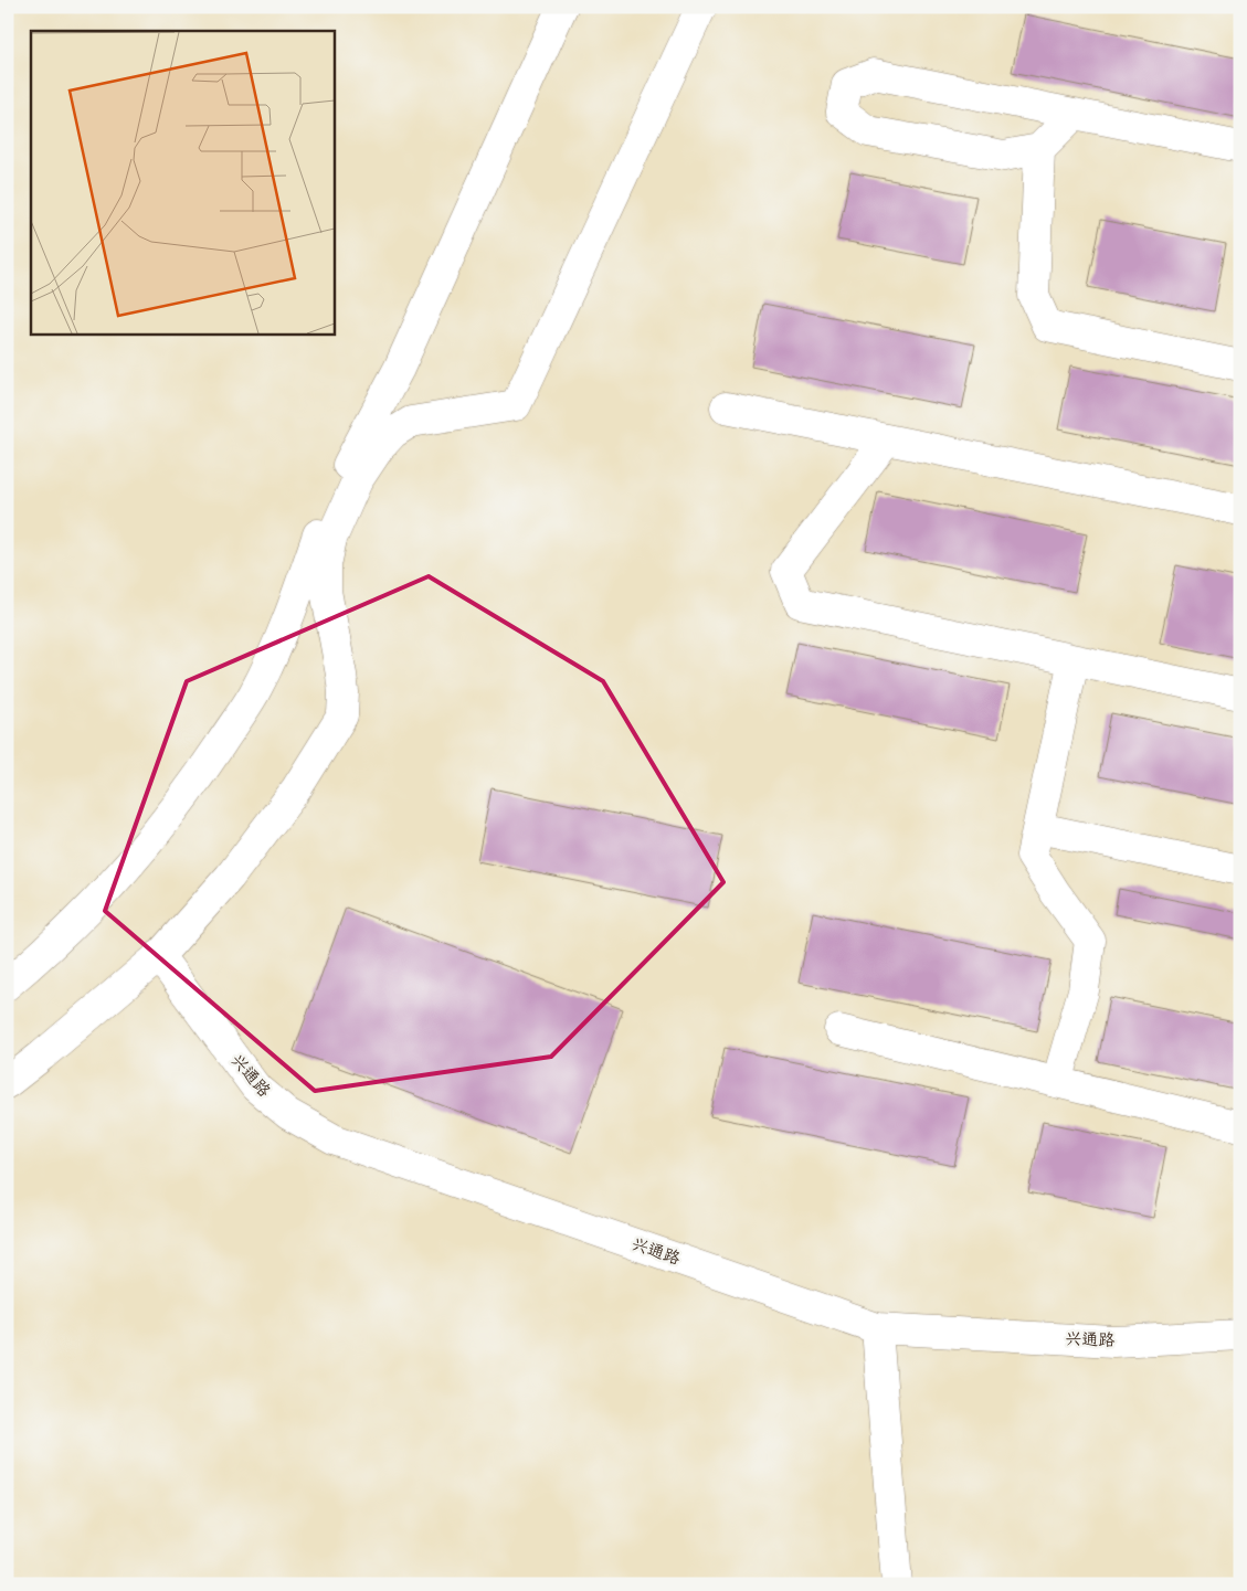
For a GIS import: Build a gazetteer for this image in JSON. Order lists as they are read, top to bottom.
{
  "streets": {
    "main road": ["兴通路"]
  }
}
